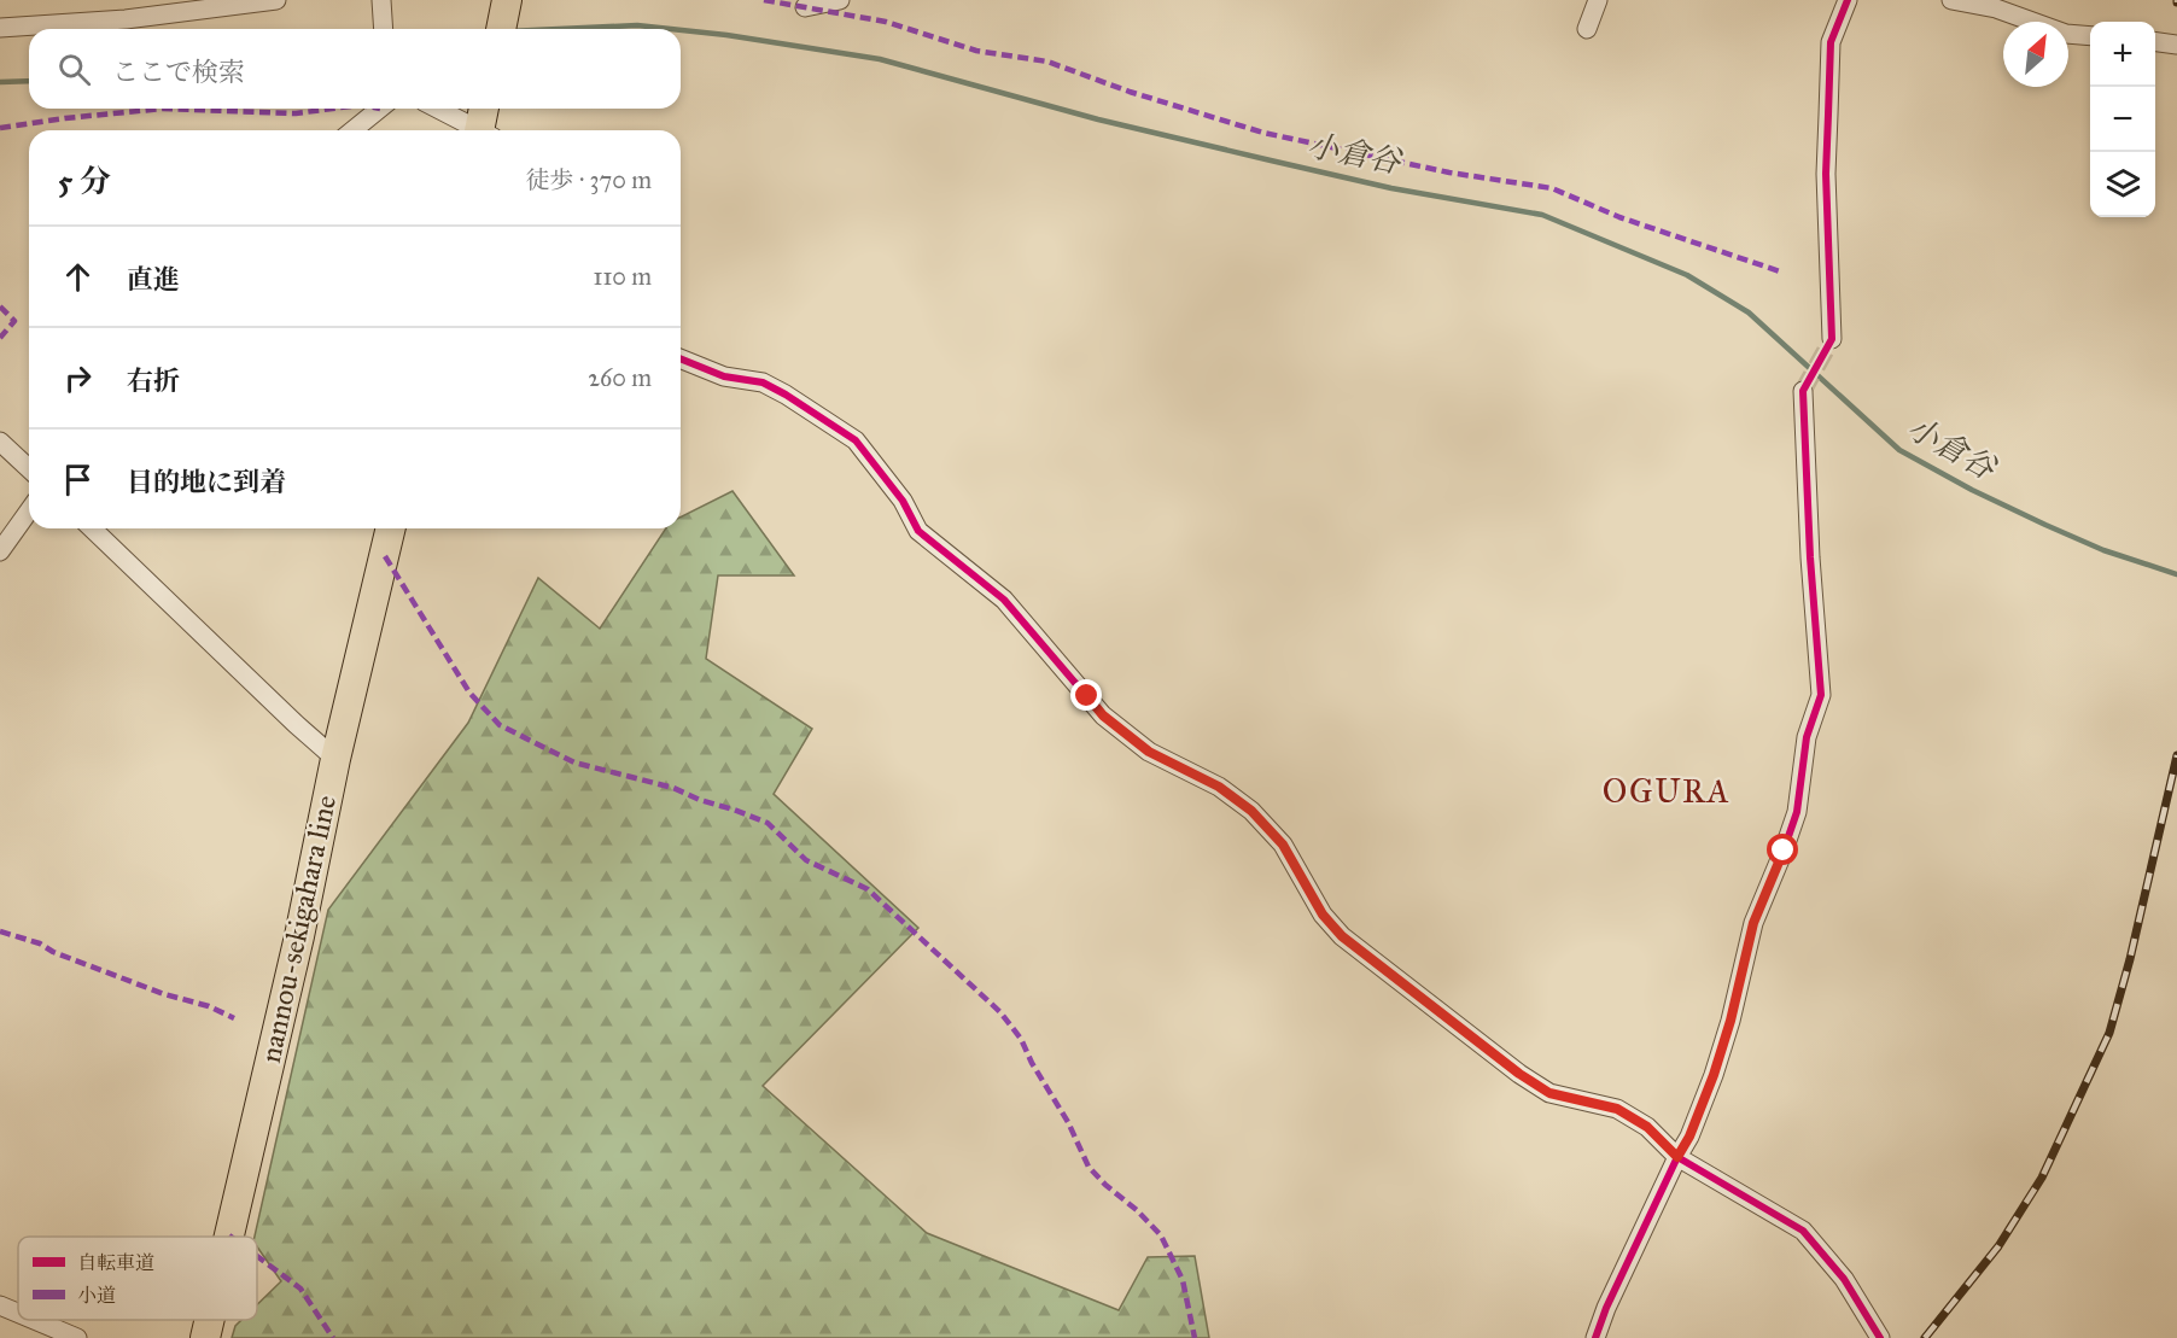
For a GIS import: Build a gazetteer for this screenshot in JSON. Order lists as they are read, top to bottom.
{
  "streets": {
    "main road": ["nannou-sekigahara line"]
  },
  "districts": ["OGURA"],
  "water": ["小倉谷"],
  "legend": ["自転車道", "小道"],
  "north": "top right",
  "page": {
    "map_buttons": ["+", "−"],
    "search": "ここで検索",
    "heading": ["5 分", "徒歩 · 370 m"],
    "list": [
      ["直進", "110 m"],
      ["右折", "260 m"],
      "目的地に到着"
    ]
  }
}
